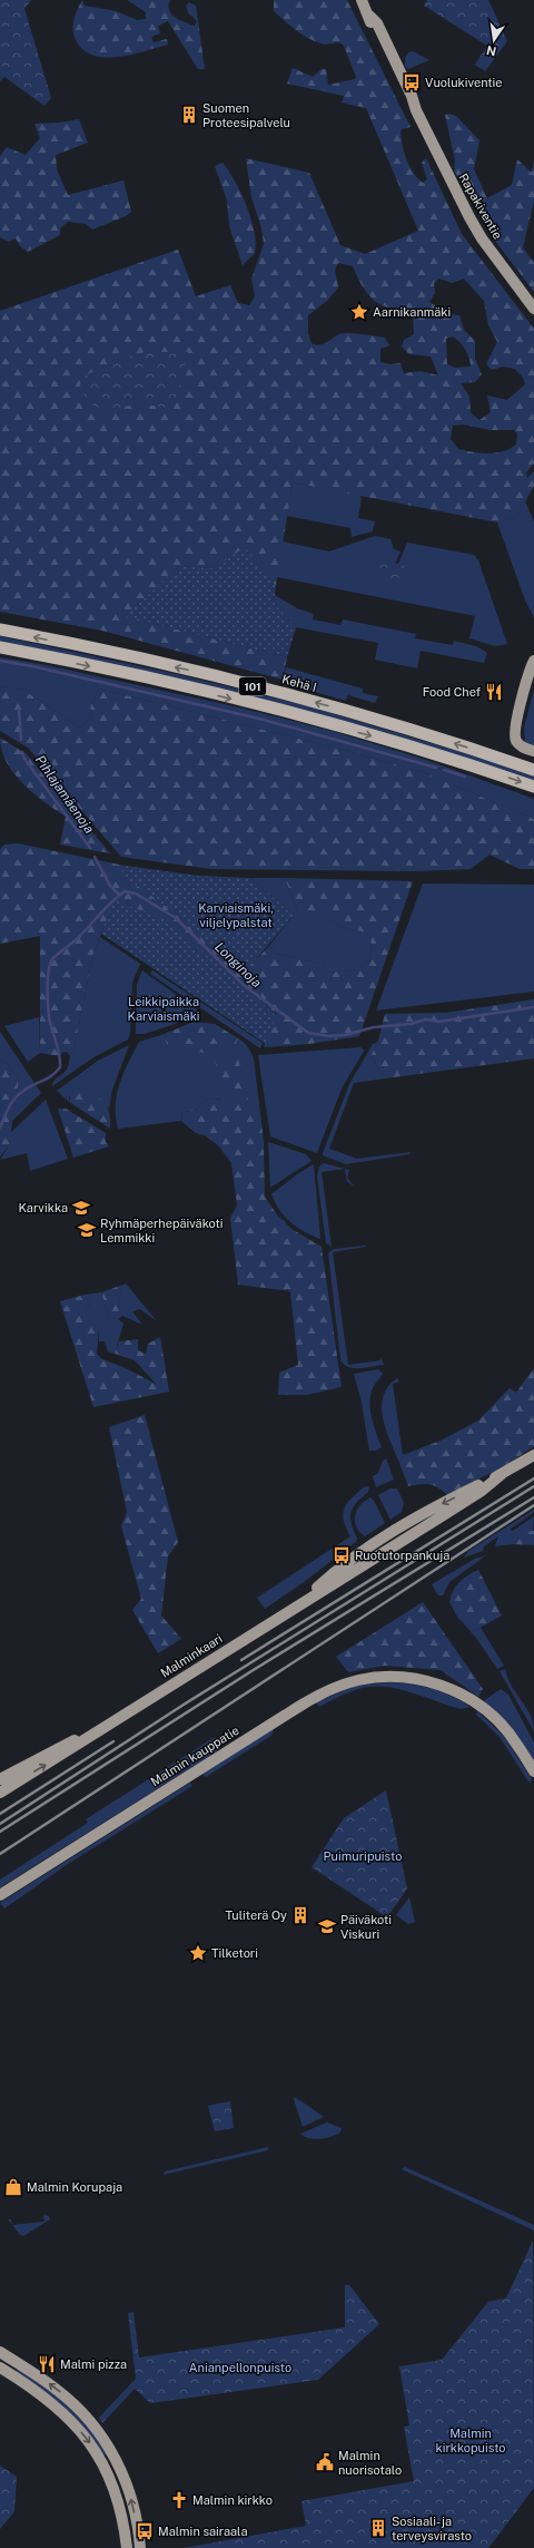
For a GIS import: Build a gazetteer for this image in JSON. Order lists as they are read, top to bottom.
{
  "streets": {
    "highway": ["Kehä I", "101"],
    "main road": ["Rapakiventie", "Malminkaari", "Malmin kauppatie"]
  },
  "water": ["Pihlajamäenoja", "Longinoja"],
  "parks": [
    "Karviaismäki, viljelypalstat",
    "Leikkipaikka Karviaismäki",
    "Puimuripuisto",
    "Anianpellonpuisto",
    "Malmin kirkkopuisto"
  ],
  "places": {
    "bus stop": ["Vuolukiventie", "Ruotutorpankuja", "Malmin sairaala"],
    "building": ["Suomen Proteesipalvelu", "Tuliterä Oy", "Sosiaali- ja terveysvirasto"],
    "place": ["Aarnikanmäki", "Tilketori"],
    "restaurant": ["Food Chef", "Malmi pizza"],
    "school or university": ["Karvikka", "Ryhmäperhepäiväkoti Lemmikki", "Päiväkoti Viskuri"],
    "shop": ["Malmin Korupaja"],
    "public building": ["Malmin nuorisotalo"],
    "church": ["Malmin kirkko"]
  },
  "north": "bottom"
}
